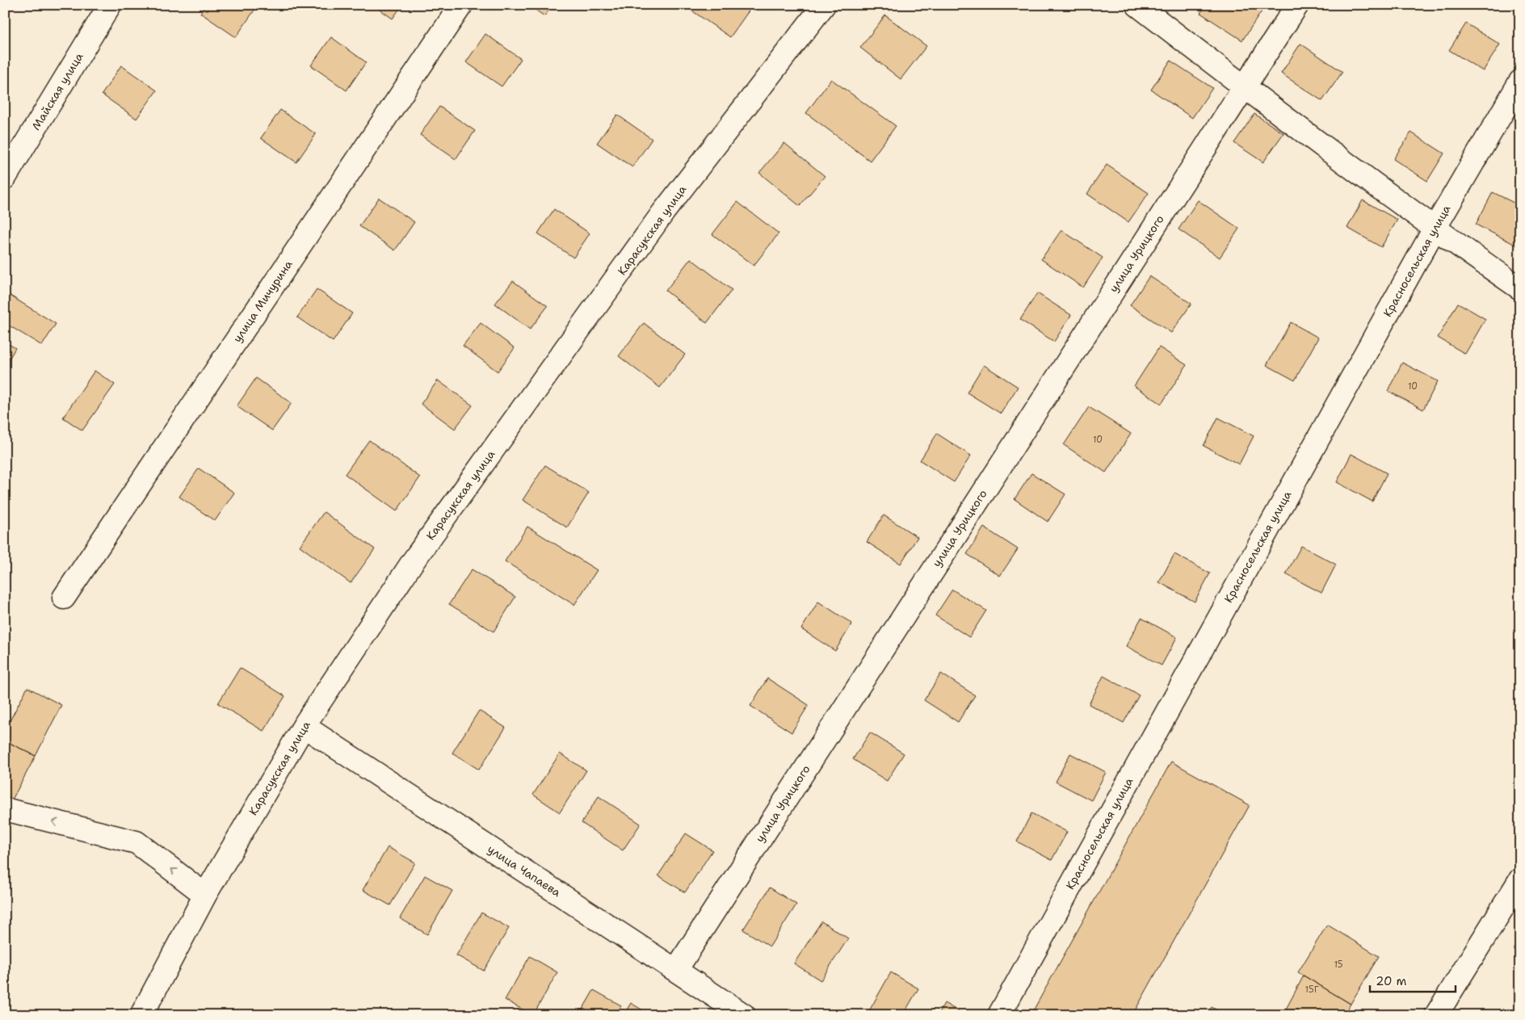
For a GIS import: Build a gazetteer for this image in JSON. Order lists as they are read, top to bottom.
{
  "streets": {
    "street": [
      "Майская улица",
      "Карасукская улица",
      "улица Урицкого",
      "Красносельская улица",
      "улица Мичурина",
      "улица Чапаева"
    ]
  },
  "crossings": [
    ["Карасукская улица", "улица Чапаева"],
    ["улица Урицкого", "улица Чапаева"]
  ],
  "house_numbers": [
    "10",
    "10",
    "15",
    "15Г"
  ],
  "scale_bar": "20 m"
}
